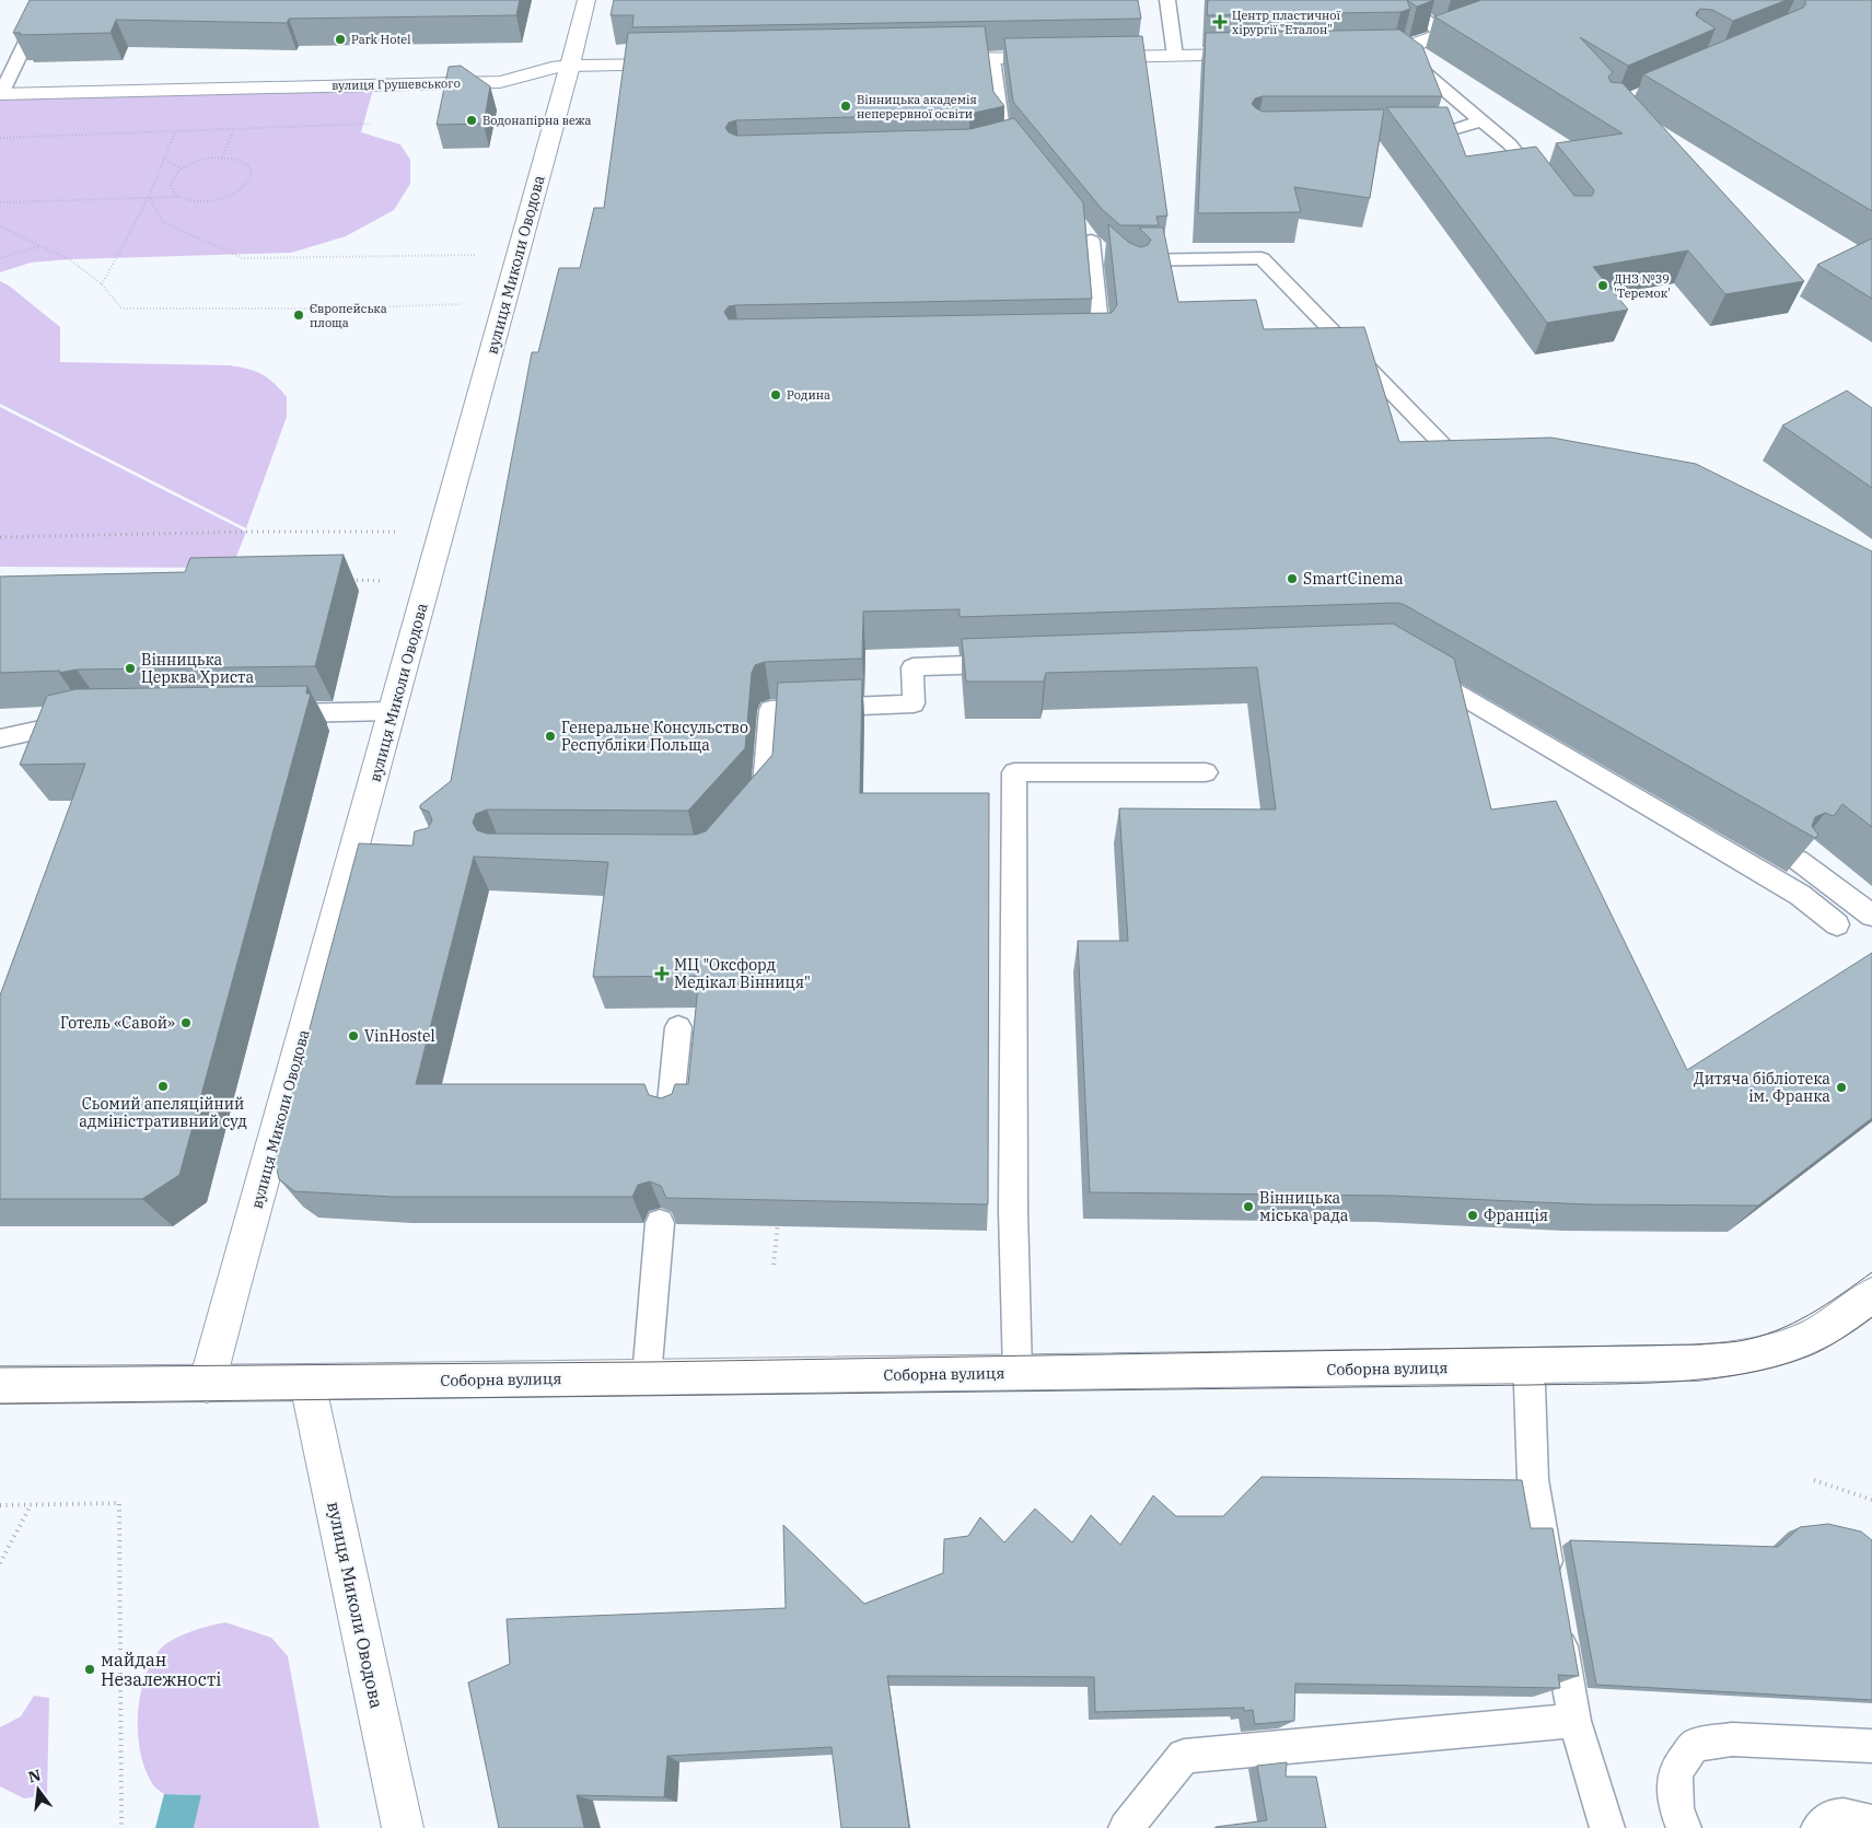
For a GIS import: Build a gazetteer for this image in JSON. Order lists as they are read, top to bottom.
{
  "streets": {
    "street": ["вулиця Грушевського", "вулиця Миколи Оводова", "Соборна вулиця"]
  },
  "crossings": [
    ["вулиця Грушевського", "вулиця Миколи Оводова"],
    ["вулиця Миколи Оводова", "Соборна вулиця"]
  ],
  "places": {
    "health": ["Центр пластичної хірургії \"Еталон\"", "МЦ \"Оксфорд Медікал Вінниця\""],
    "other": [
      "Park Hotel",
      "Вінницька академія неперервної освіти",
      "Водонапірна вежа",
      "ДНЗ №39 'Теремок'",
      "Європейська площа",
      "Родина",
      "SmartCinema",
      "Вінницька Церква Христа",
      "Генеральне Консульство Республіки Польща",
      "Готель «Савой»",
      "VinHostel",
      "Сьомий апеляційний адміністративний суд",
      "Дитяча бібліотека ім. Франка",
      "Вінницька міська рада",
      "Франція",
      "майдан Незалежності"
    ]
  },
  "north": "top"
}
